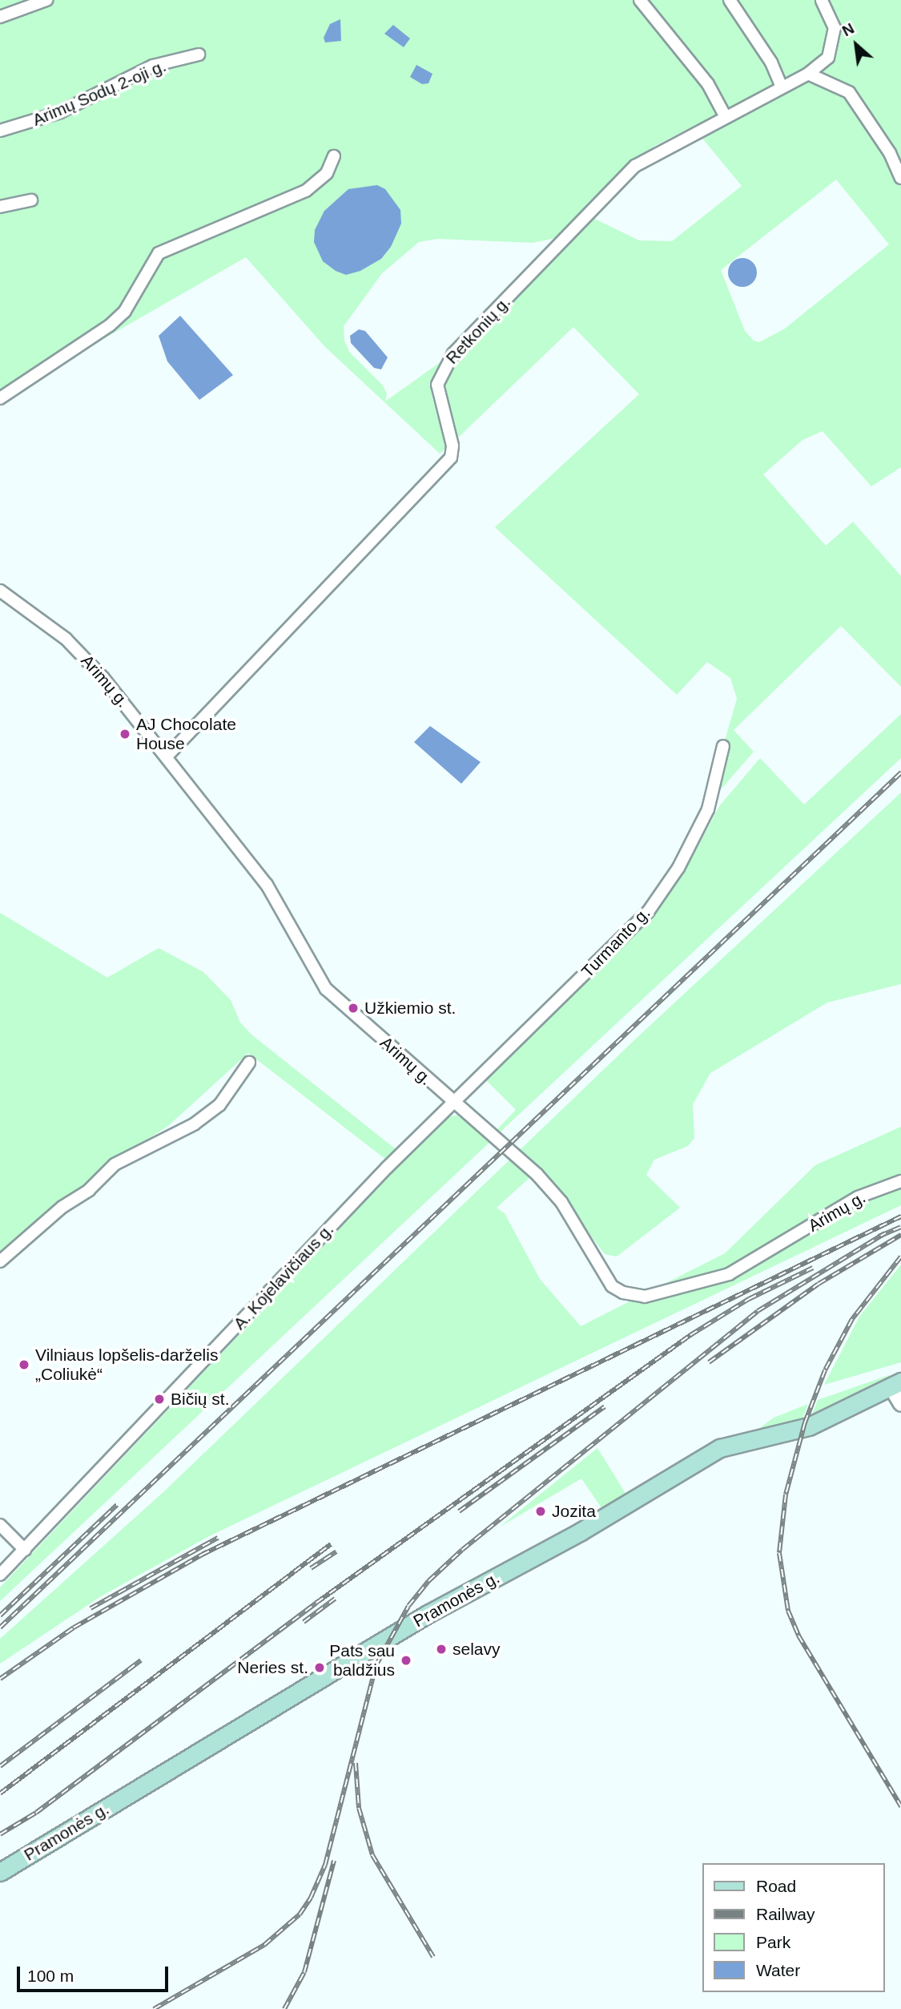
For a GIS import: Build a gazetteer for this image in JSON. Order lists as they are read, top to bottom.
{
  "streets": {
    "main road": ["Pramonės g."],
    "street": [
      "Arimų Sodų 2-oji g.",
      "Retkonių g.",
      "Arimų g.",
      "Turmanto g.",
      "A. Kojelavičiaus g."
    ]
  },
  "crossings": [
    ["Retkonių g.", "Arimų g."],
    ["Arimų g.", "Turmanto g."],
    ["Arimų g.", "A. Kojelavičiaus g."],
    ["Turmanto g.", "A. Kojelavičiaus g."]
  ],
  "places": [
    "AJ Chocolate House",
    "Užkiemio st.",
    "Vilniaus lopšelis-darželis „Coliukė“",
    "Bičių st.",
    "Jozita",
    "selavy",
    "Pats sau baldžius",
    "Neries st."
  ],
  "legend": [
    "Road",
    "Railway",
    "Park",
    "Water"
  ],
  "scale_bar": "100 m",
  "north": "top left"
}
